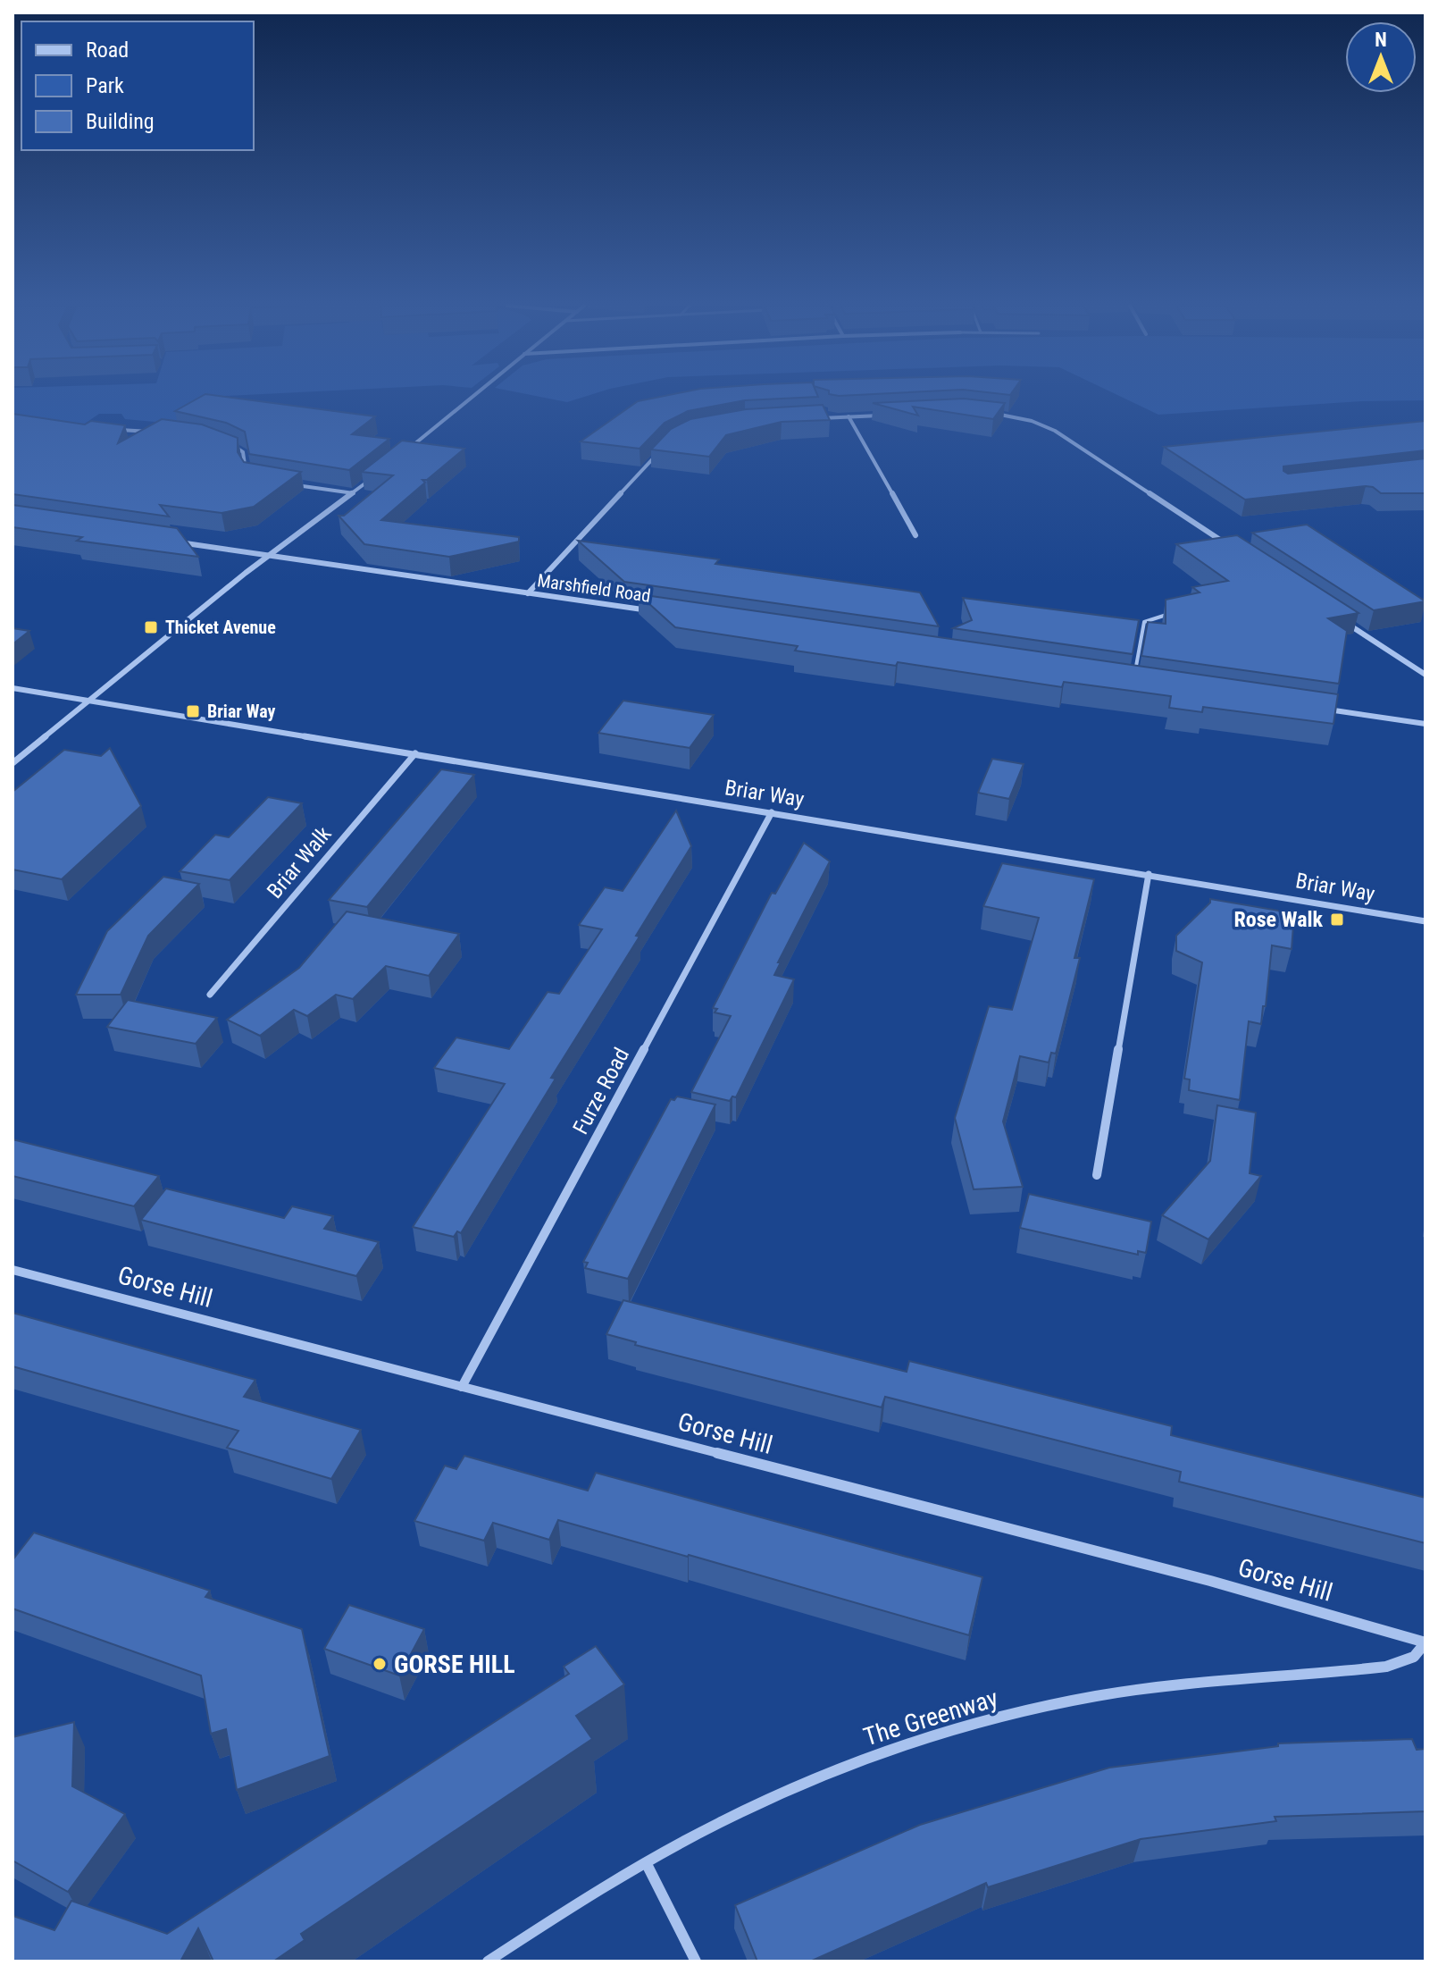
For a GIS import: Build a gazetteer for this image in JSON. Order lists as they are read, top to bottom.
{
  "streets": {
    "street": [
      "Marshfield Road",
      "Briar Way",
      "Briar Walk",
      "Furze Road",
      "Gorse Hill",
      "The Greenway"
    ]
  },
  "crossings": [
    ["Briar Way", "Briar Walk"],
    ["Briar Way", "Furze Road"],
    ["Furze Road", "Gorse Hill"],
    ["Gorse Hill", "The Greenway"]
  ],
  "places": {
    "transit": ["Thicket Avenue", "Briar Way", "Rose Walk"],
    "other": ["GORSE HILL"]
  },
  "legend": ["Road", "Park", "Building"],
  "north": "top"
}
